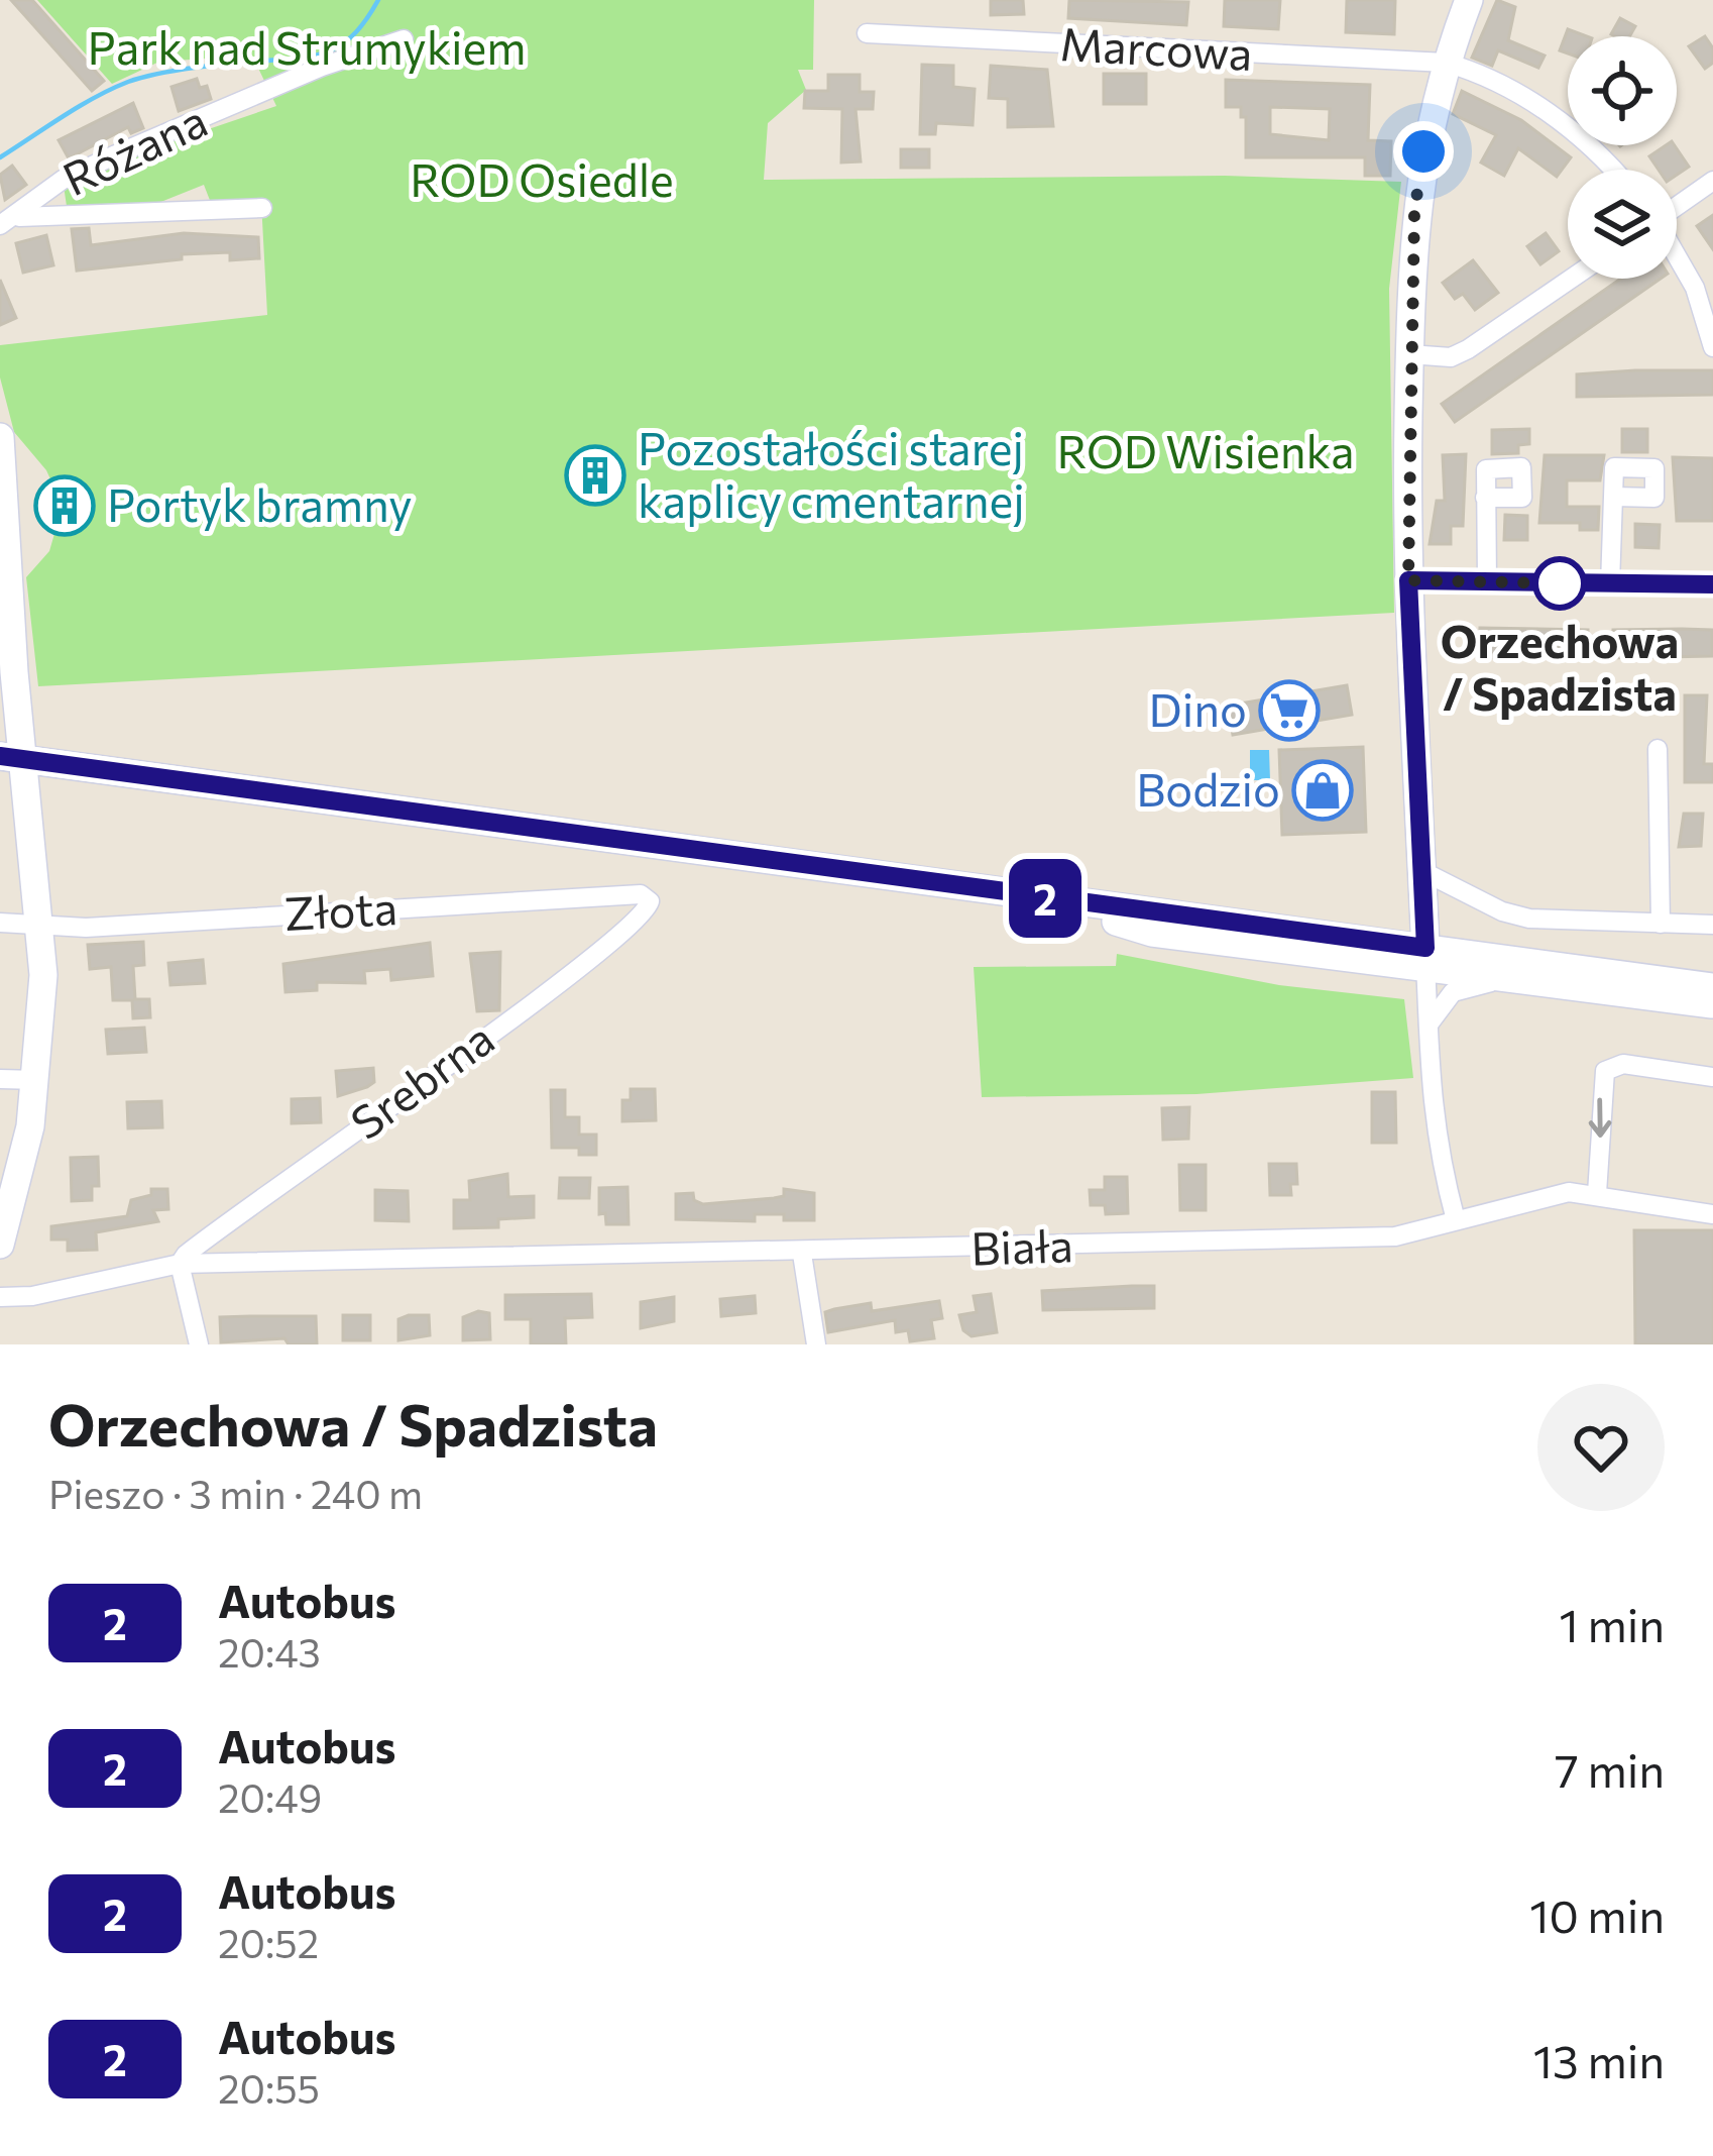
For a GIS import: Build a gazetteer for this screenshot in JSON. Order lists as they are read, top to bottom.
{
  "streets": {
    "street": [
      "Marcowa",
      "Różana",
      "Złota",
      "Srebrna",
      "Biała"
    ]
  },
  "crossings": [
    ["Złota", "Srebrna"],
    ["Srebrna", "Biała"]
  ],
  "parks": ["Park nad Strumykiem", "ROD Osiedle", "ROD Wisienka"],
  "places": {
    "building": ["Pozostałości starej kaplicy cmentarnej", "Portyk bramny"],
    "other": ["Orzechowa / Spadzista"],
    "supermarket": ["Dino"],
    "shop": ["Bodzio"]
  },
  "lines": ["bus line 2"],
  "page": {
    "on_map": "2",
    "heading": ["Orzechowa / Spadzista", "Pieszo · 3 min · 240 m"],
    "list": [
      {
        "mark": "2",
        "name": "Autobus",
        "note": "20:43",
        "value": "1 min"
      },
      {
        "mark": "2",
        "name": "Autobus",
        "note": "20:49",
        "value": "7 min"
      },
      {
        "mark": "2",
        "name": "Autobus",
        "note": "20:52",
        "value": "10 min"
      },
      {
        "mark": "2",
        "name": "Autobus",
        "note": "20:55",
        "value": "13 min"
      }
    ]
  }
}
